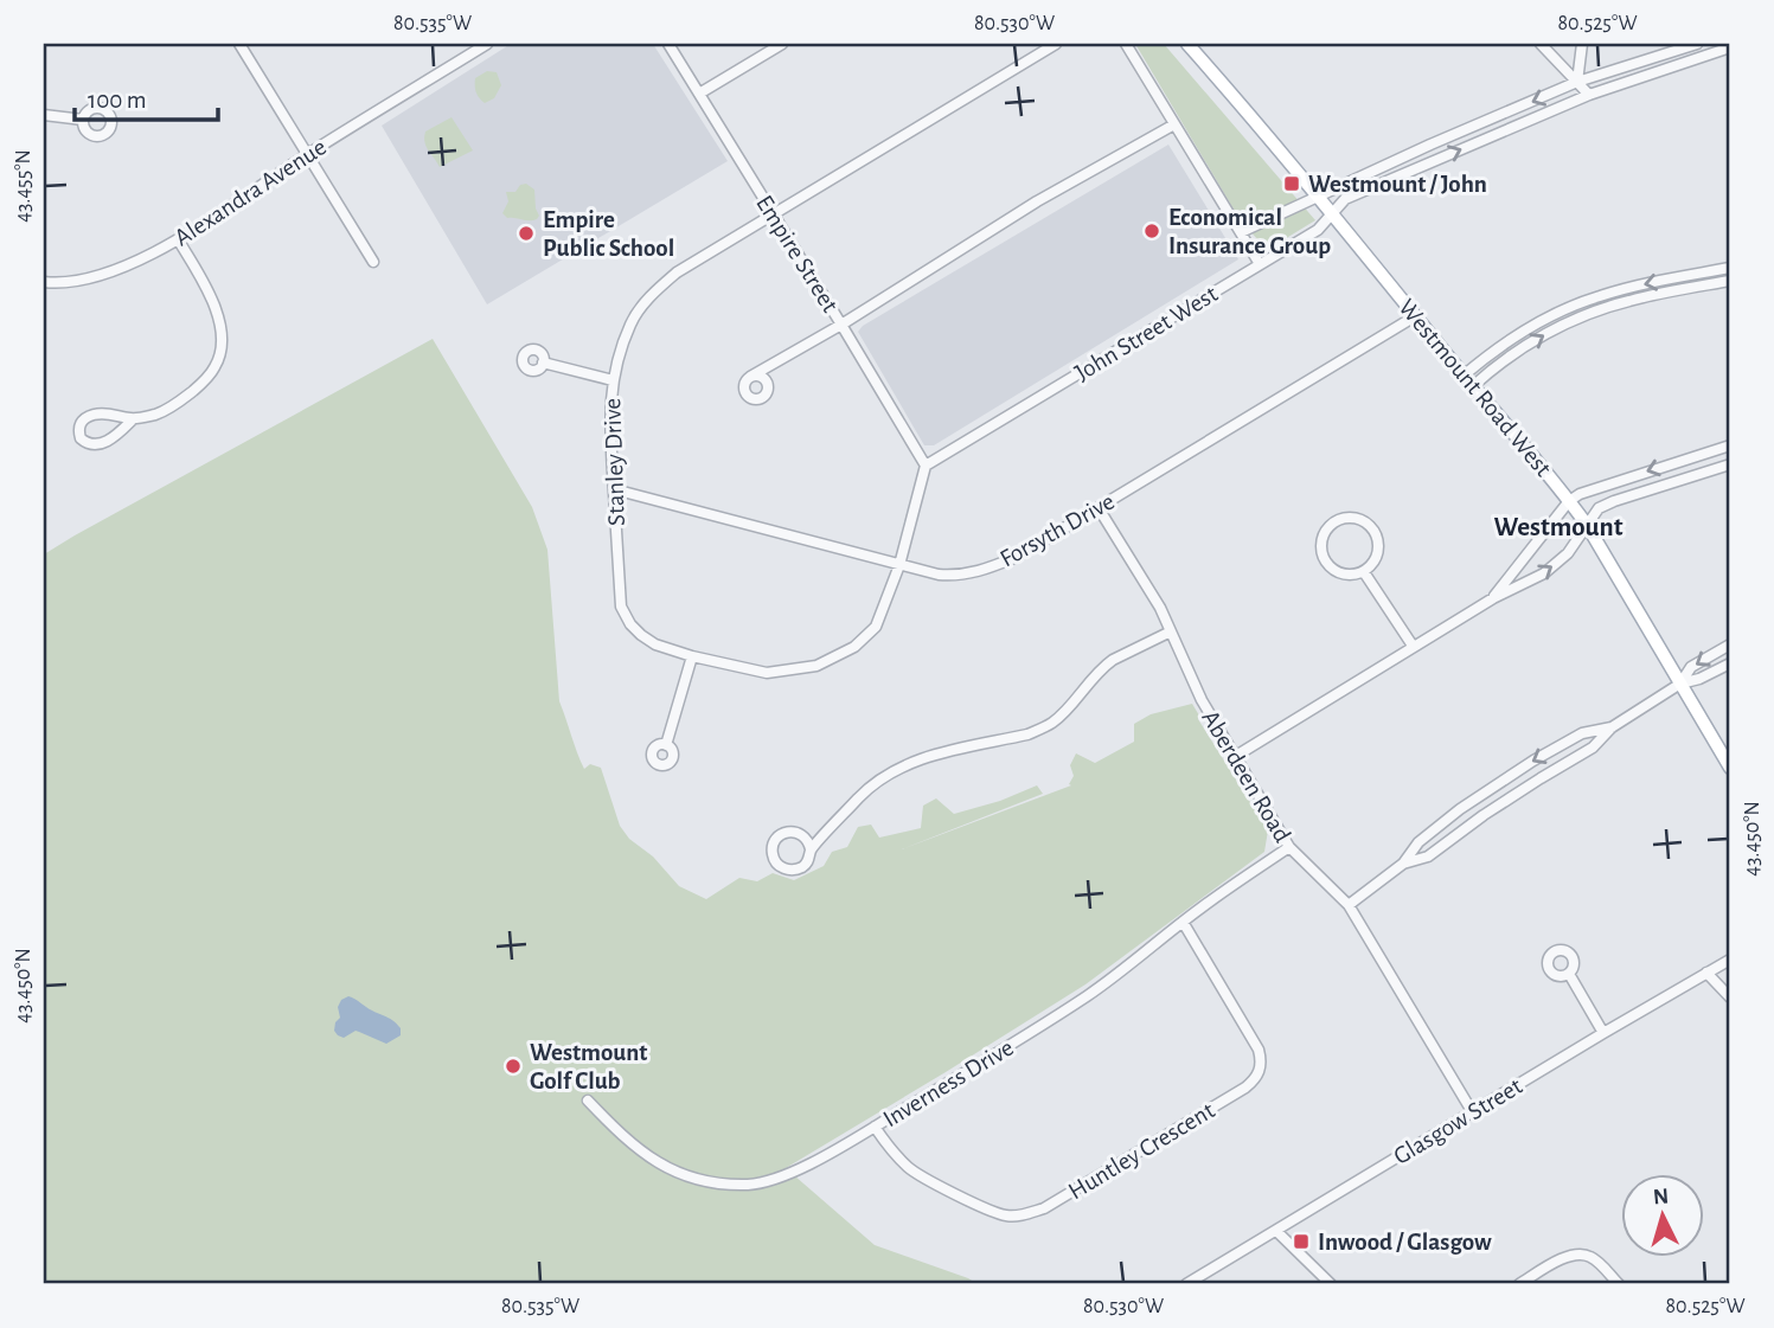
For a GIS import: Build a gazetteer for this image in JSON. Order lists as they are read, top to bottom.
{
  "streets": {
    "main road": ["Westmount Road West"],
    "street": [
      "Alexandra Avenue",
      "Empire Street",
      "John Street West",
      "Stanley Drive",
      "Forsyth Drive",
      "Aberdeen Road",
      "Inverness Drive",
      "Glasgow Street",
      "Huntley Crescent"
    ]
  },
  "crossings": [
    ["Empire Street", "John Street West"],
    ["Empire Street", "Stanley Drive"],
    ["John Street West", "Westmount Road West"],
    ["John Street West", "Stanley Drive"],
    ["Westmount Road West", "Forsyth Drive"],
    ["Stanley Drive", "Forsyth Drive"],
    ["Forsyth Drive", "Aberdeen Road"],
    ["Aberdeen Road", "Inverness Drive"],
    ["Aberdeen Road", "Glasgow Street"],
    ["Inverness Drive", "Huntley Crescent"]
  ],
  "districts": ["Westmount"],
  "places": {
    "transit": ["Westmount / John", "Inwood / Glasgow"],
    "other": ["Economical Insurance Group", "Empire Public School", "Westmount Golf Club"]
  },
  "scale_bar": "100 m",
  "north": "top",
  "coordinates": [
    "80.535°W",
    "80.530°W",
    "80.525°W",
    "43.455°N",
    "43.450°N"
  ]
}
